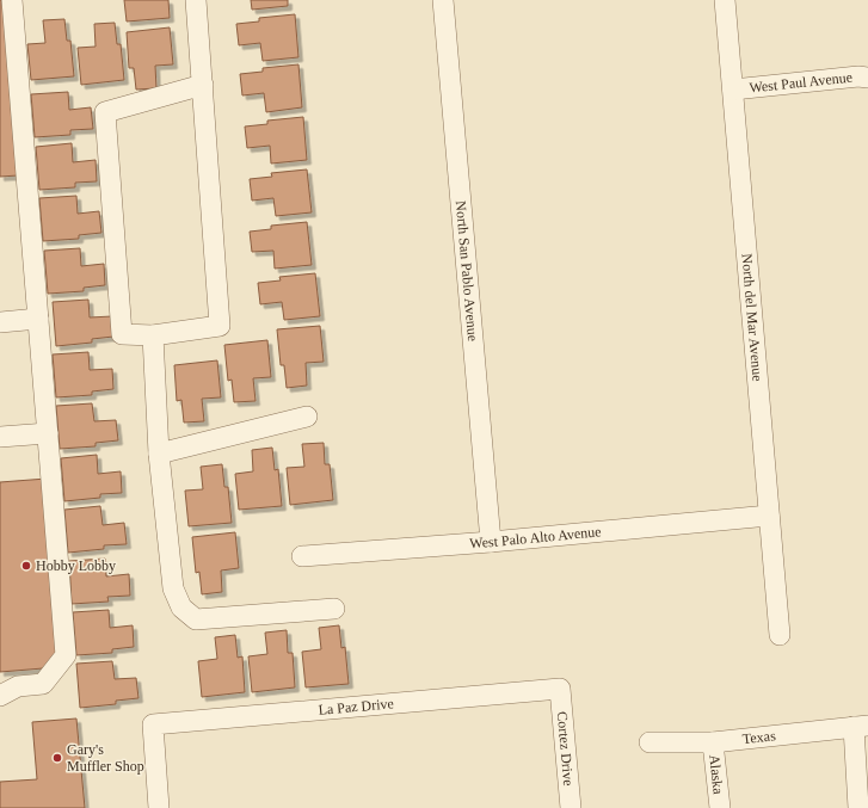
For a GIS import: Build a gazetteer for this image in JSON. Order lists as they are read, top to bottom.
{
  "streets": {
    "street": [
      "West Paul Avenue",
      "North San Pablo Avenue",
      "North del Mar Avenue",
      "West Palo Alto Avenue",
      "La Paz Drive",
      "Texas",
      "Cortez Drive",
      "Alaska"
    ]
  },
  "crossings": [
    ["West Paul Avenue", "North del Mar Avenue"],
    ["North San Pablo Avenue", "West Palo Alto Avenue"],
    ["North del Mar Avenue", "West Palo Alto Avenue"],
    ["La Paz Drive", "Cortez Drive"],
    ["Texas", "Alaska"]
  ],
  "places": ["Hobby Lobby", "Gary's Muffler Shop"]
}
